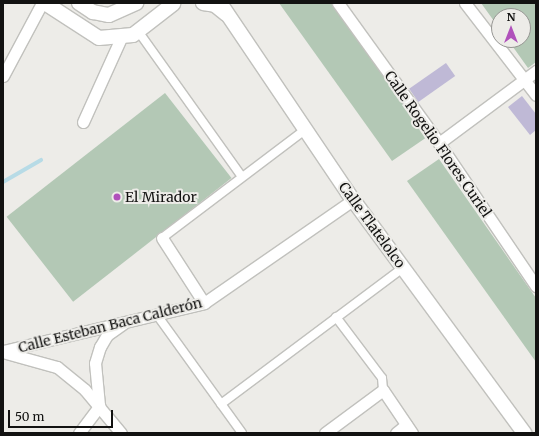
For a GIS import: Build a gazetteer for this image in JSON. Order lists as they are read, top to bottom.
{
  "streets": {
    "street": ["Calle Rogelio Flores Curiel", "Calle Tlatelolco", "Calle Esteban Baca Calderón"]
  },
  "crossings": [
    ["Calle Tlatelolco", "Calle Esteban Baca Calderón"]
  ],
  "places": ["El Mirador"],
  "scale_bar": "50 m",
  "north": "top"
}
